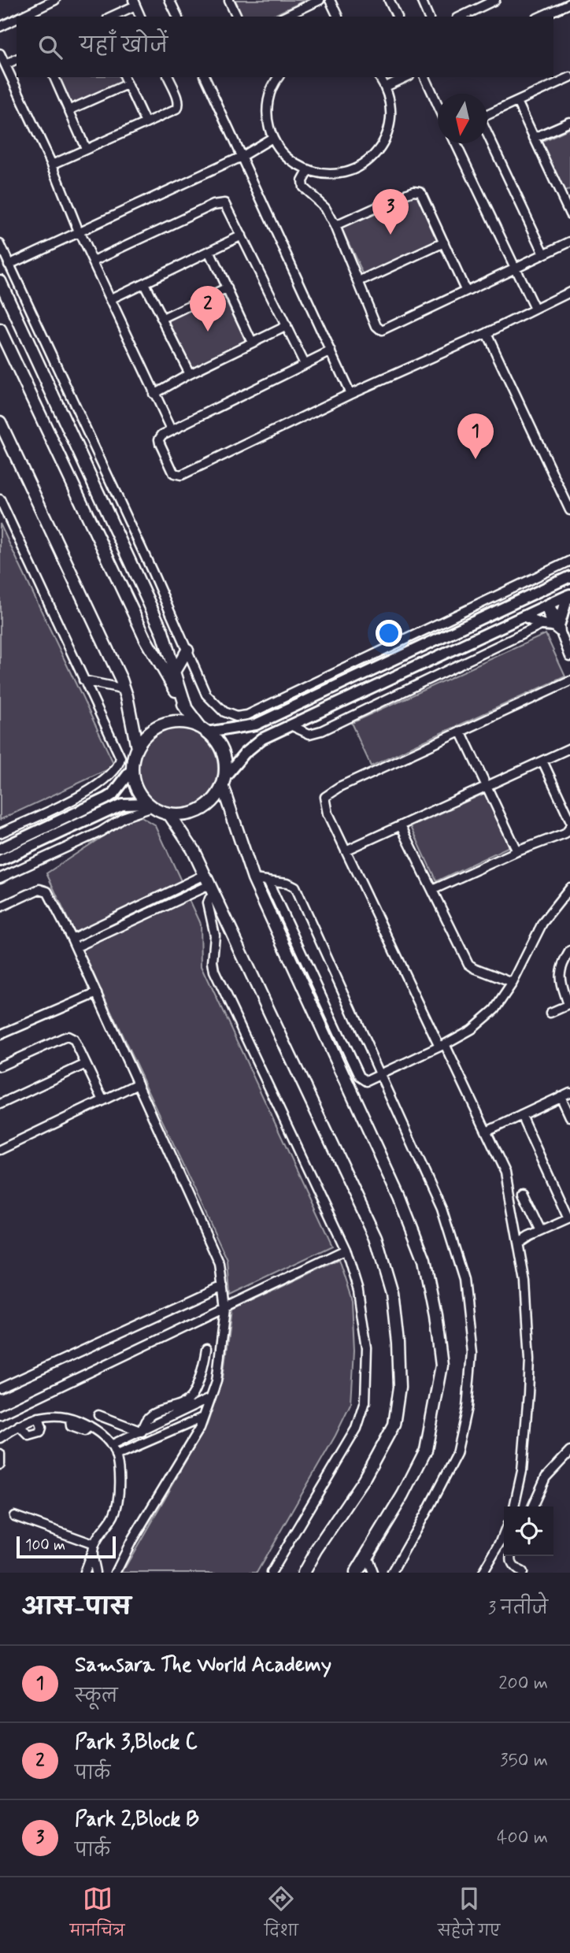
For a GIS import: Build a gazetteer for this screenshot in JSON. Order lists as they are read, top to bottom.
{
  "scale_bar": "100 m",
  "north": "bottom",
  "page": {
    "search": "यहाँ खोजें",
    "pins": ["3", "2", "1"],
    "scale": "100 m",
    "heading": ["आस-पास", "3 नतीजे"],
    "list": [
      {
        "mark": "1",
        "name": "Samsara The World Academy",
        "note": "स्कूल",
        "value": "200 m"
      },
      {
        "mark": "2",
        "name": "Park 3,Block C",
        "note": "पार्क",
        "value": "350 m"
      },
      {
        "mark": "3",
        "name": "Park 2,Block B",
        "note": "पार्क",
        "value": "400 m"
      }
    ],
    "nav": ["मानचित्र", "दिशा", "सहेजे गए"]
  }
}
